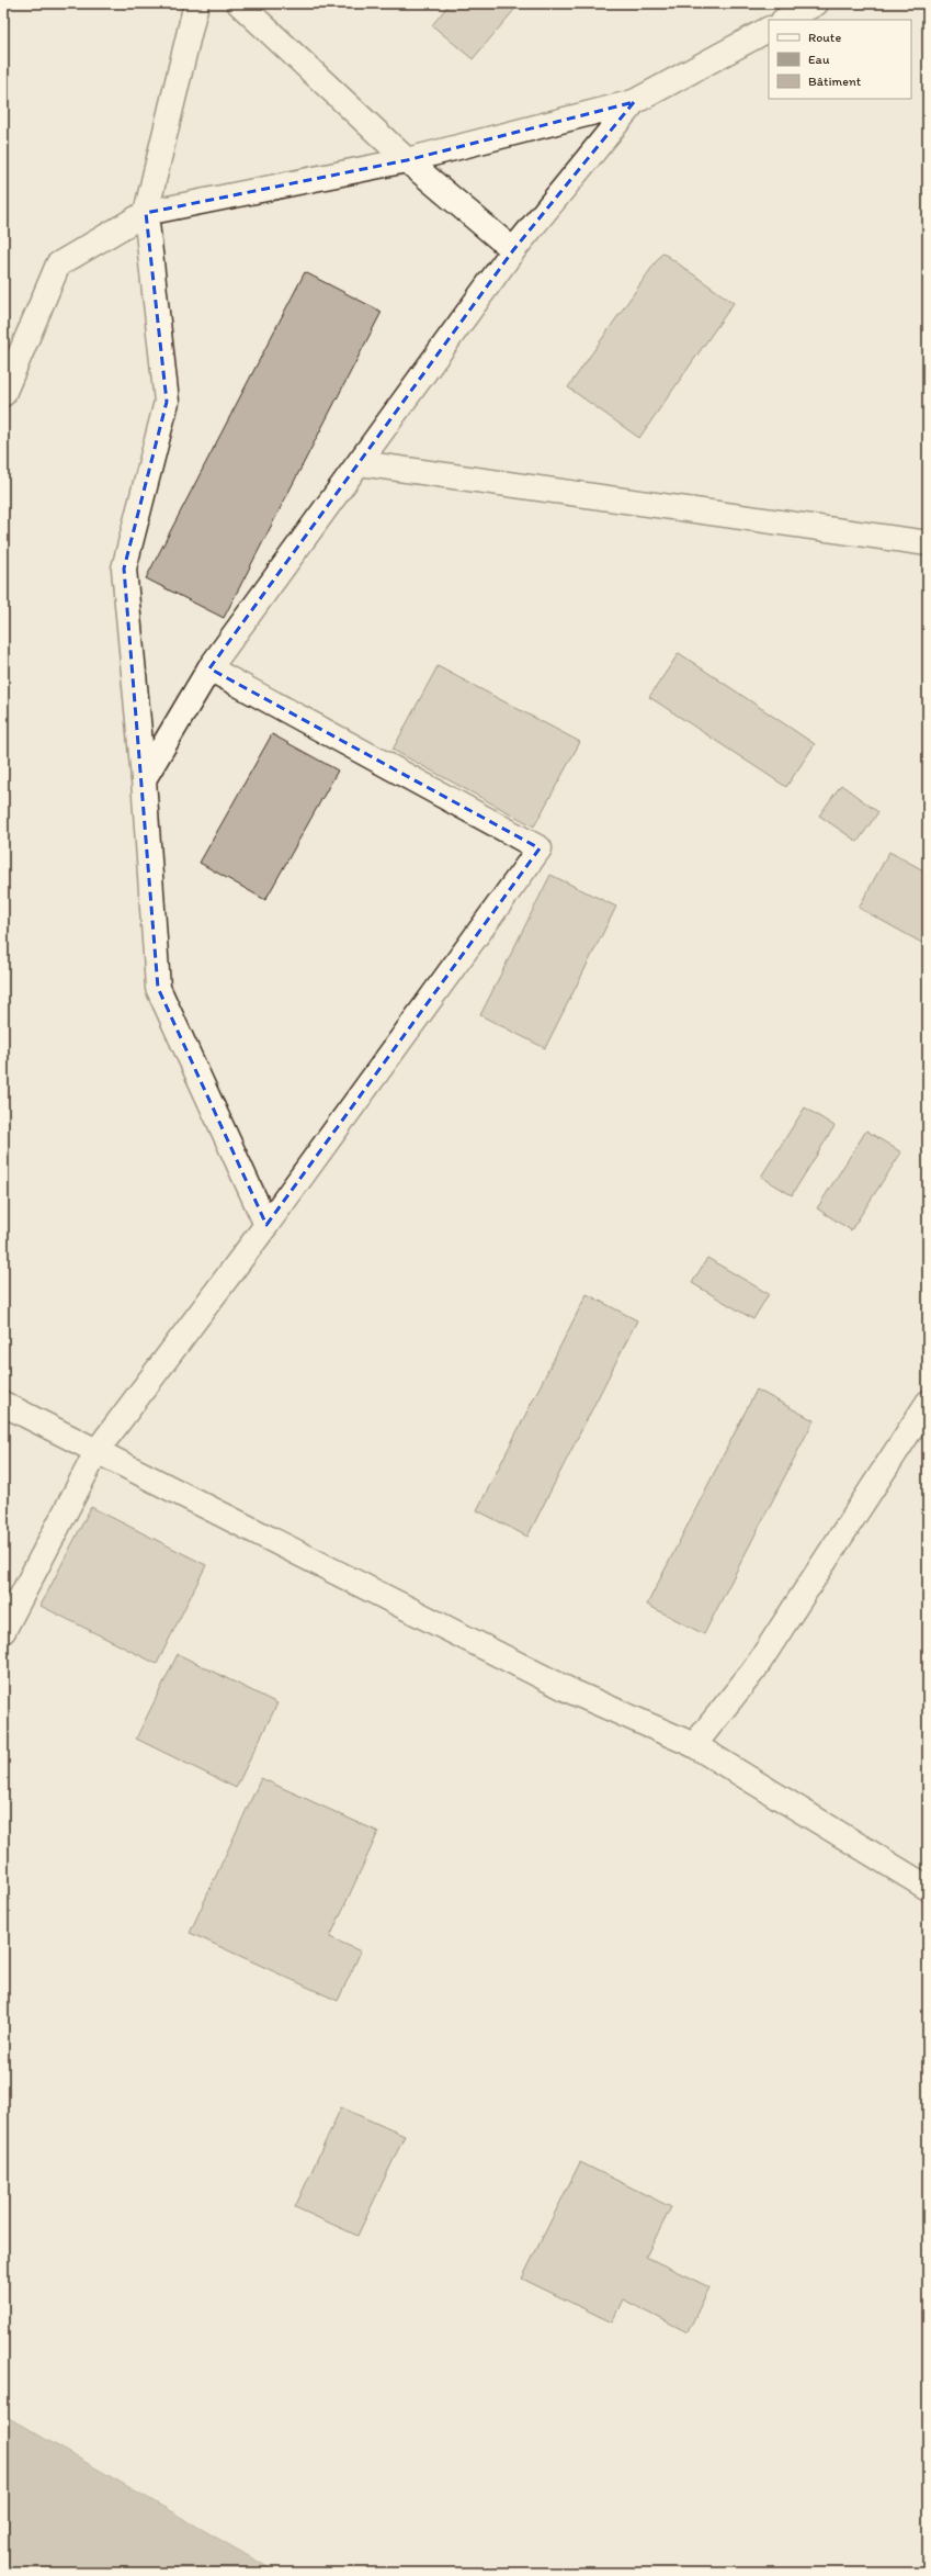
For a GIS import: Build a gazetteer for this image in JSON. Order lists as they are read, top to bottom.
{
  "legend": ["Route", "Eau", "Bâtiment"]
}
